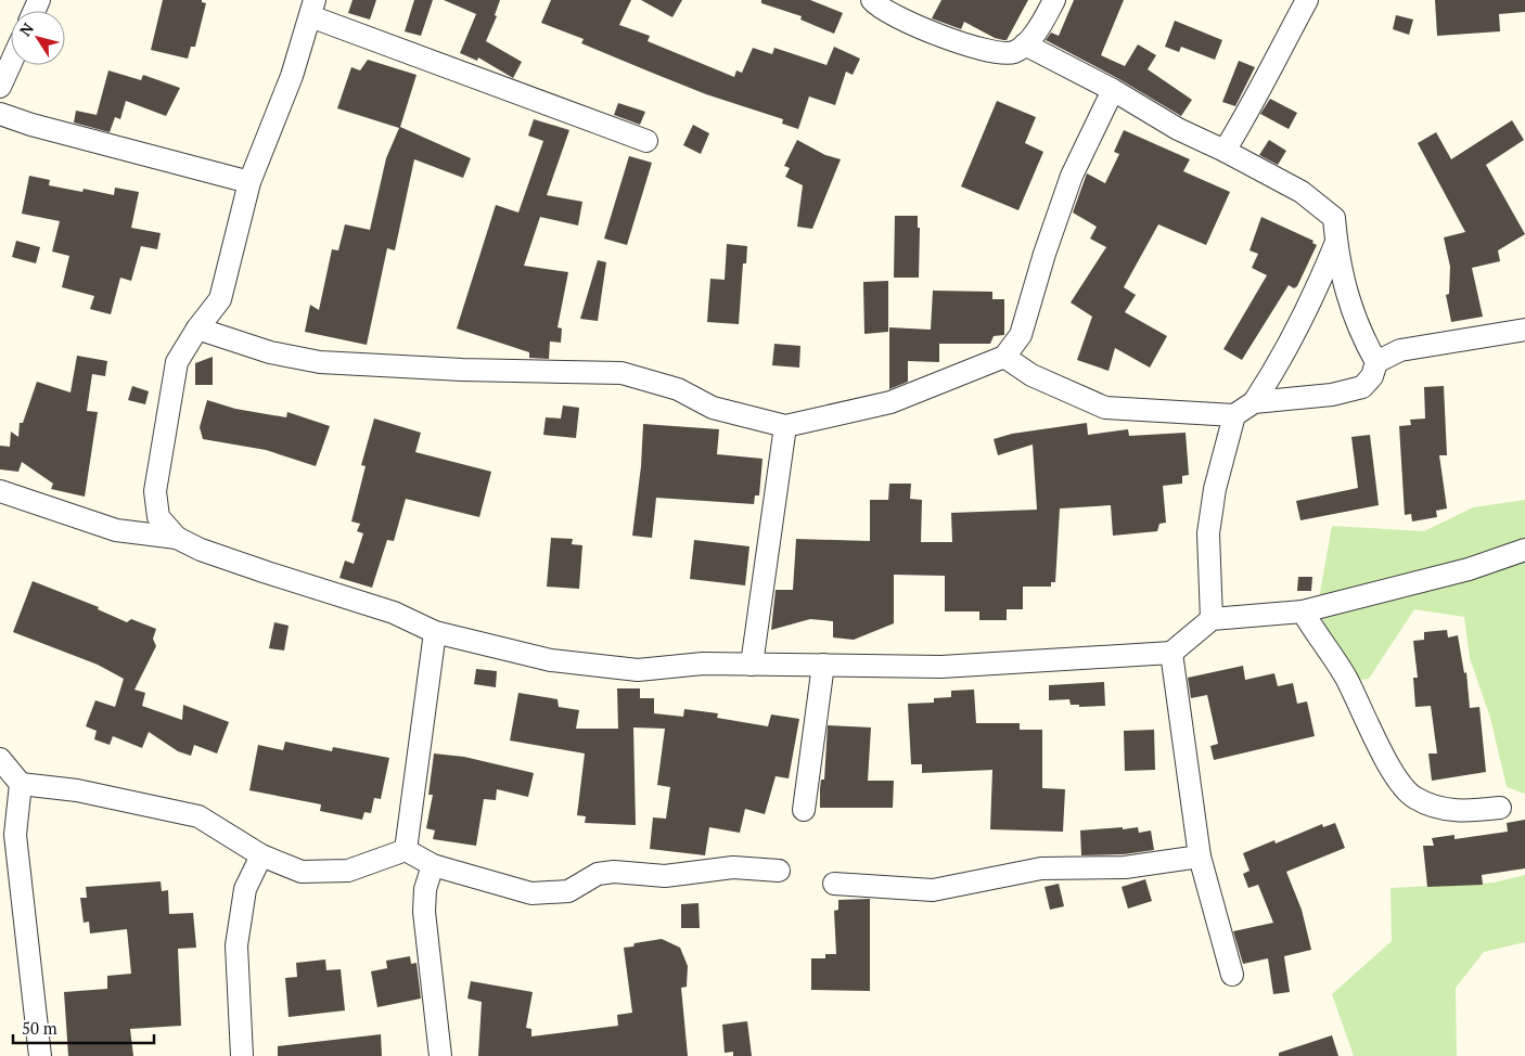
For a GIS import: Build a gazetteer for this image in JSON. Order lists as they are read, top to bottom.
{
  "scale_bar": "50 m",
  "north": "top left"
}
